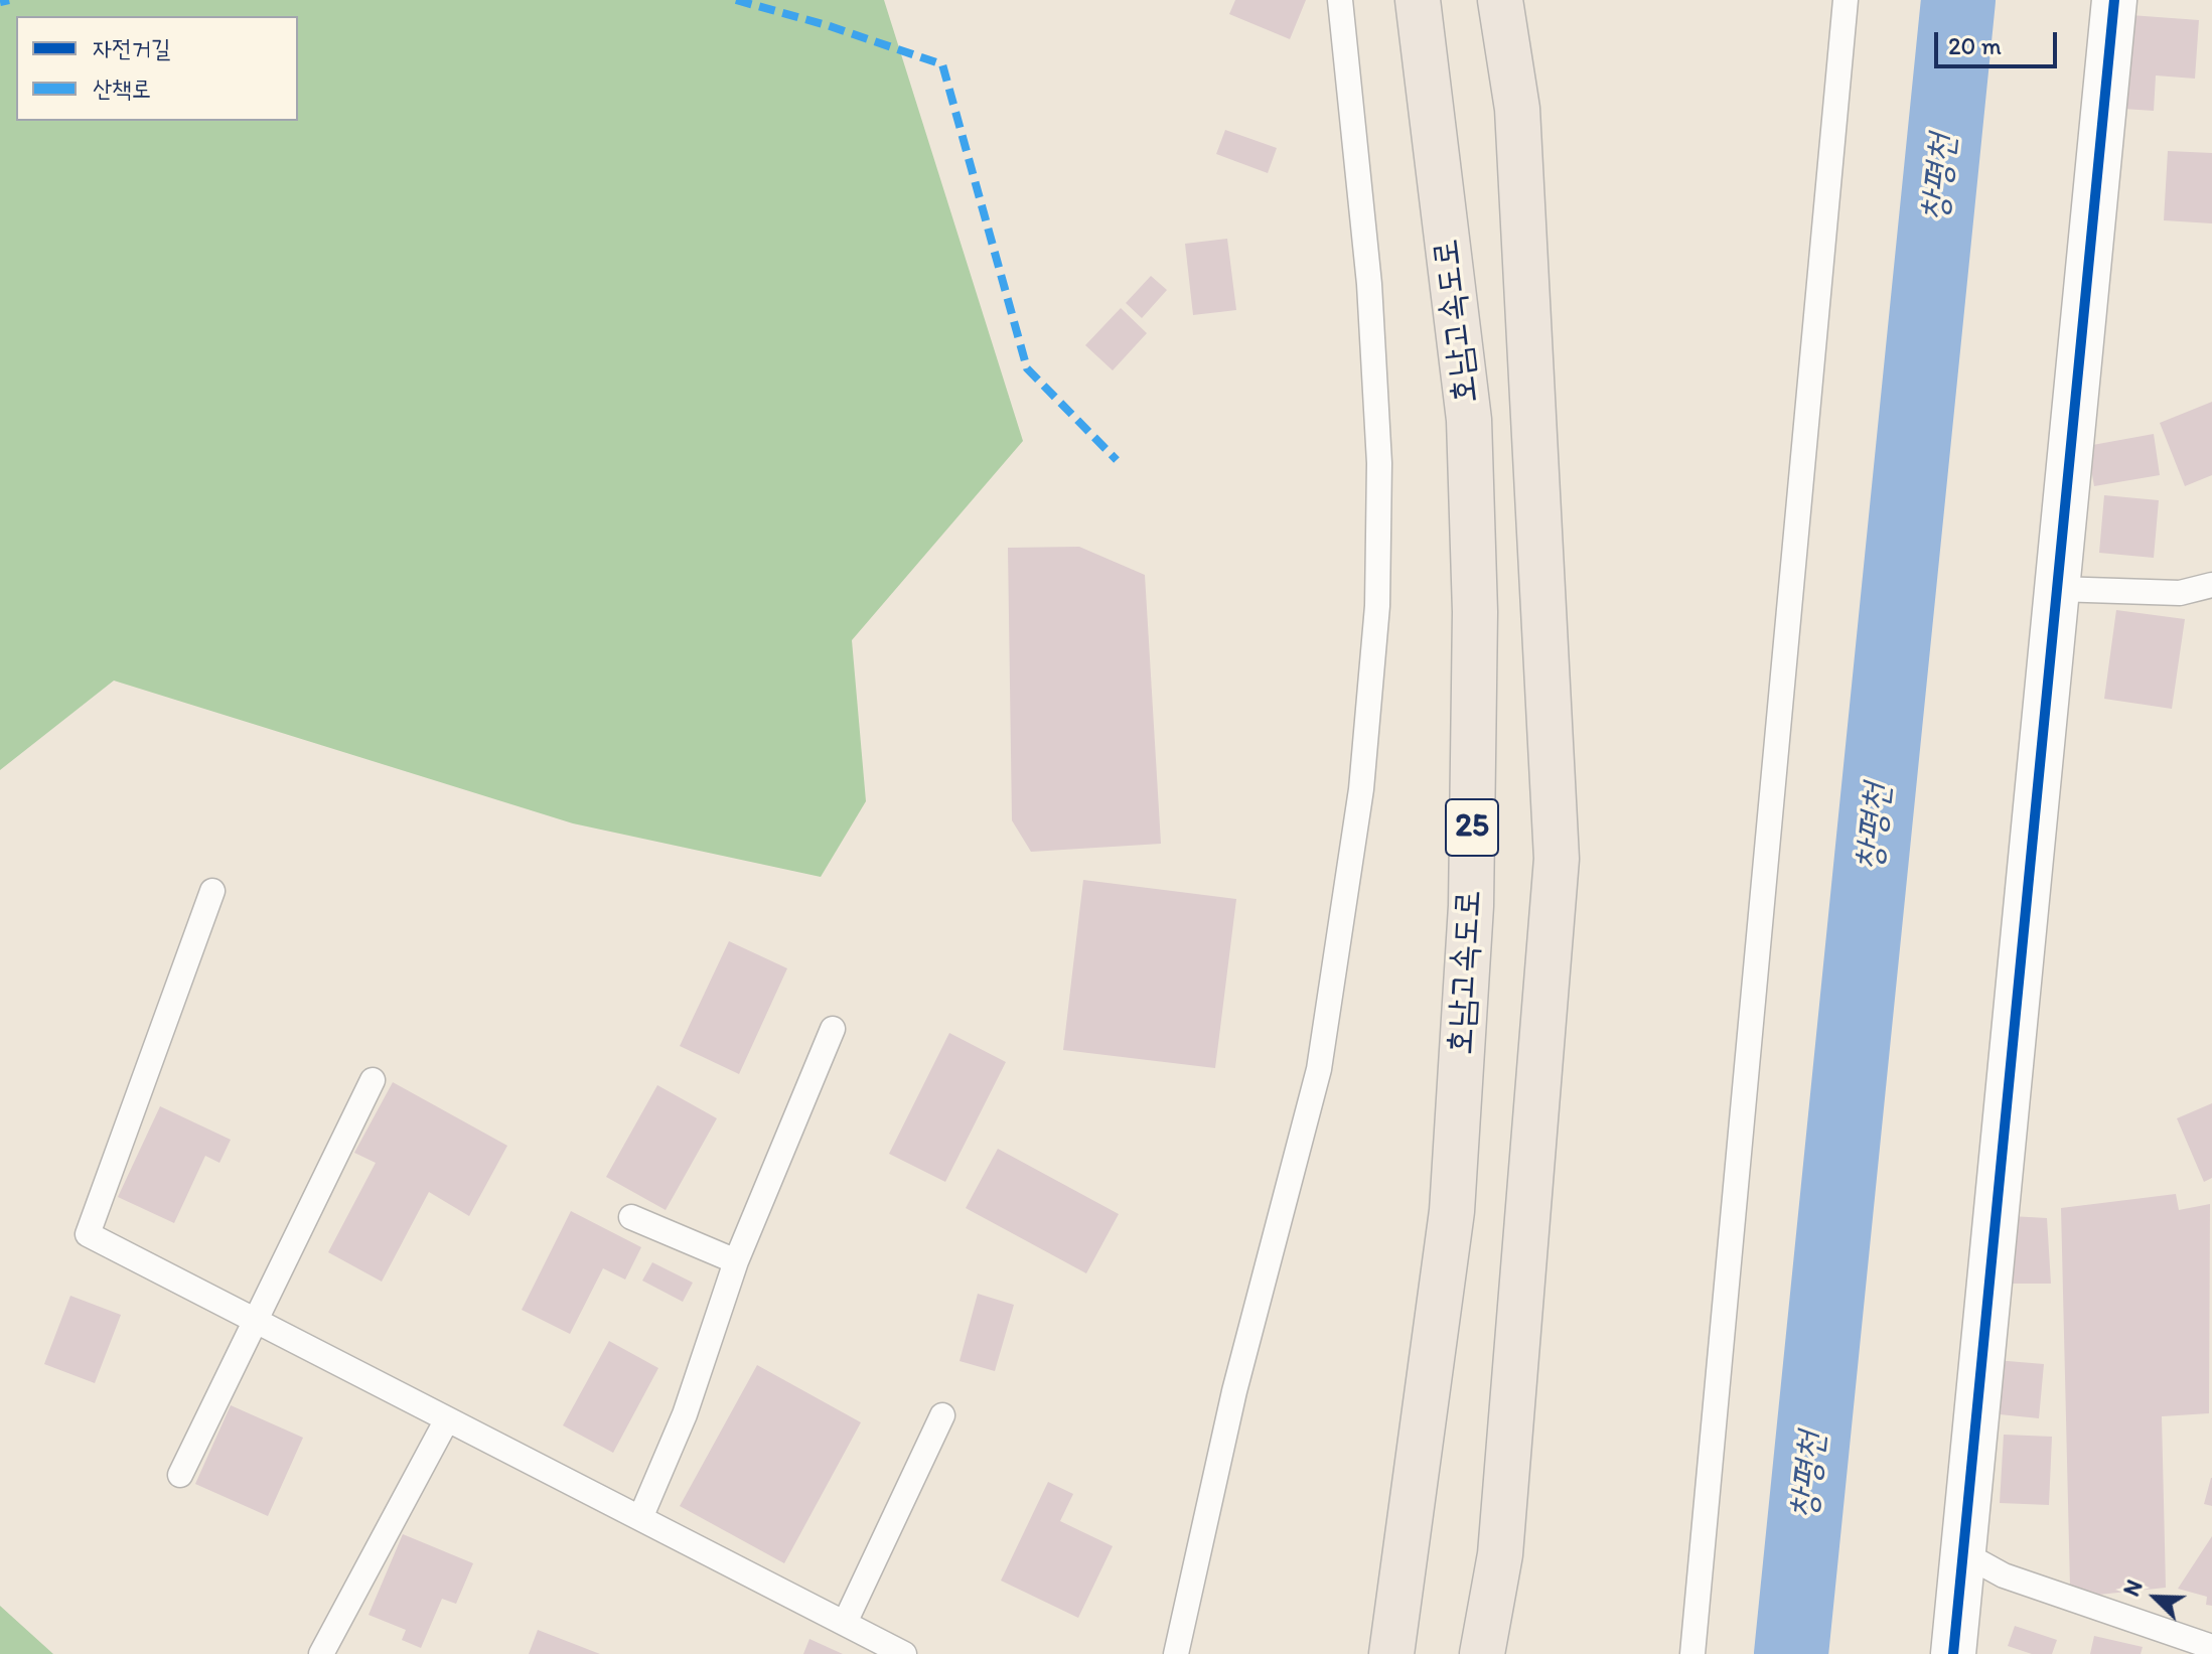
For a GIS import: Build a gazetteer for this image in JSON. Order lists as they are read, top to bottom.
{
  "streets": {
    "highway": ["호남고속도로", "25"]
  },
  "water": ["창평천"],
  "legend": ["자전거길", "산책로"],
  "scale_bar": "20 m",
  "north": "top left"
}
